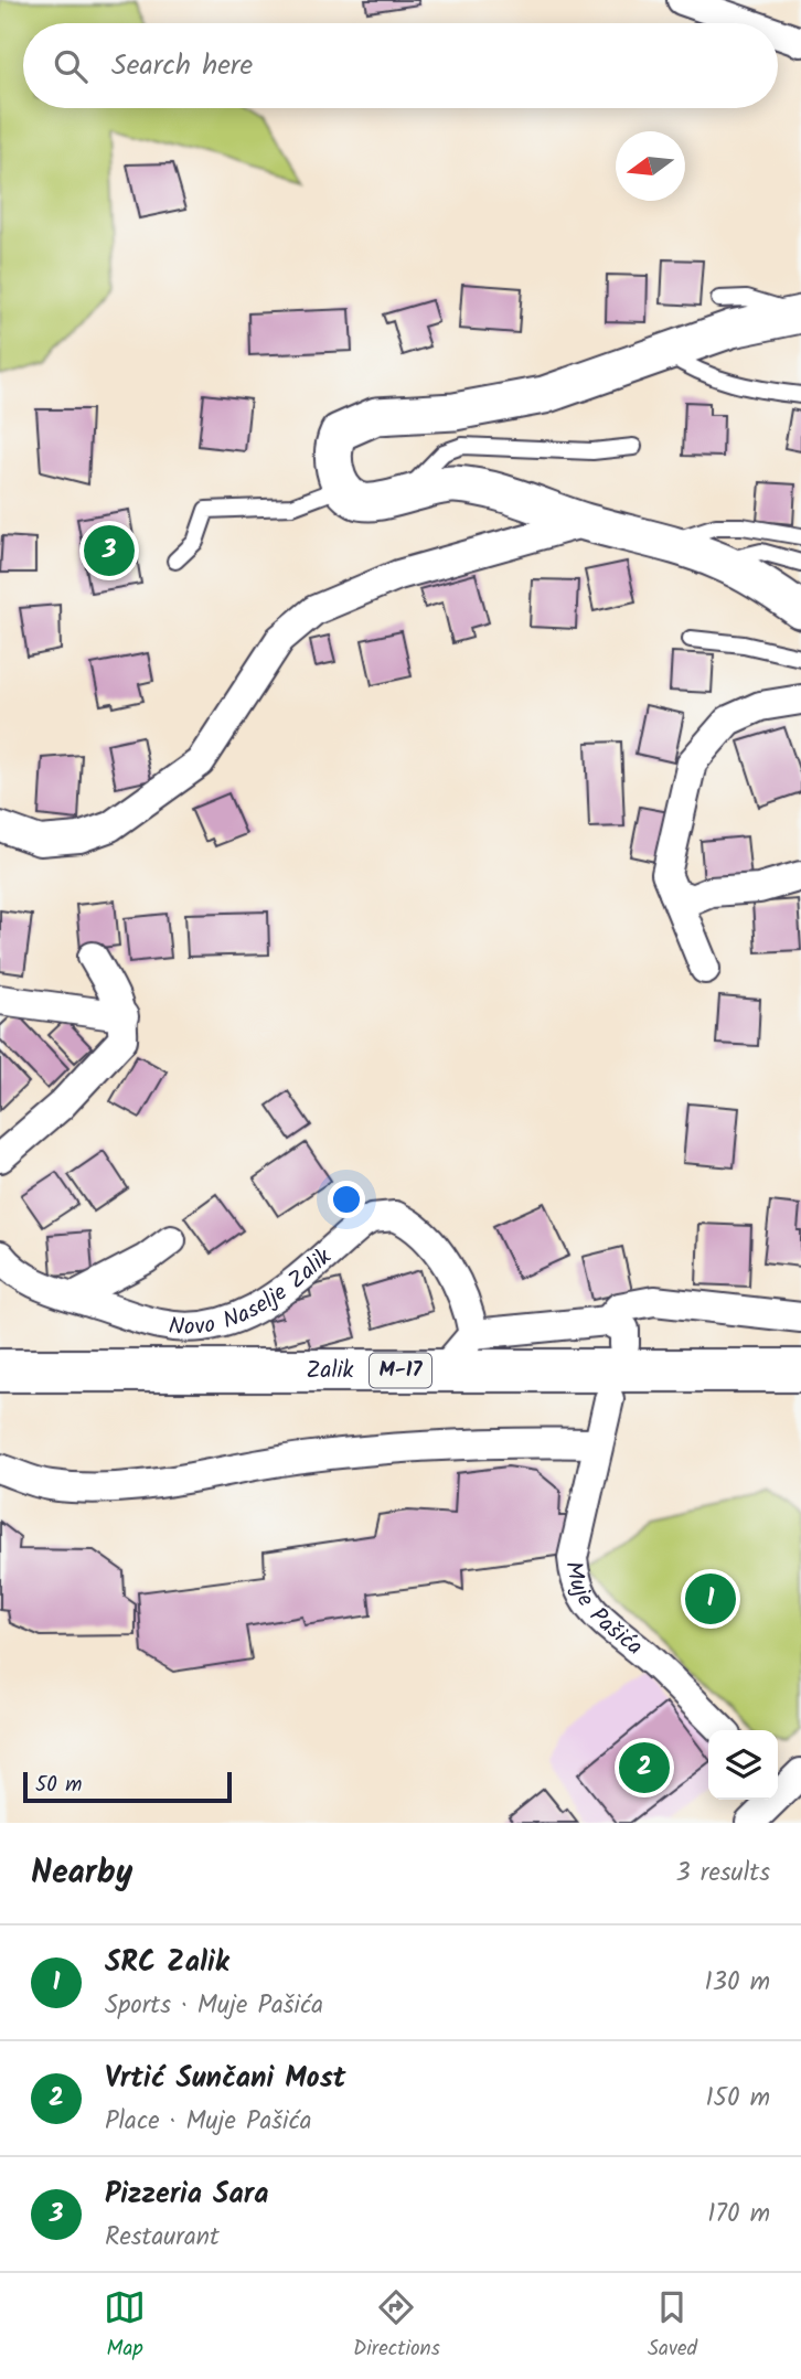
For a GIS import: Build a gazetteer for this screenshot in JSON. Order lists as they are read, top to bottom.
{
  "streets": {
    "main road": ["Zalik", "M-17"],
    "street": ["Novo Naselje Zalik", "Muje Pašića"]
  },
  "scale_bar": "50 m",
  "north": "left",
  "page": {
    "search": "Search here",
    "pins": ["3", "1", "2"],
    "scale": "50 m",
    "heading": ["Nearby", "3 results"],
    "list": [
      {
        "mark": "1",
        "name": "SRC Zalik",
        "note": "Sports · Muje Pašića",
        "value": "130 m"
      },
      {
        "mark": "2",
        "name": "Vrtić Sunčani Most",
        "note": "Place · Muje Pašića",
        "value": "150 m"
      },
      {
        "mark": "3",
        "name": "Pizzeria Sara",
        "note": "Restaurant",
        "value": "170 m"
      }
    ],
    "nav": ["Map", "Directions", "Saved"]
  }
}
